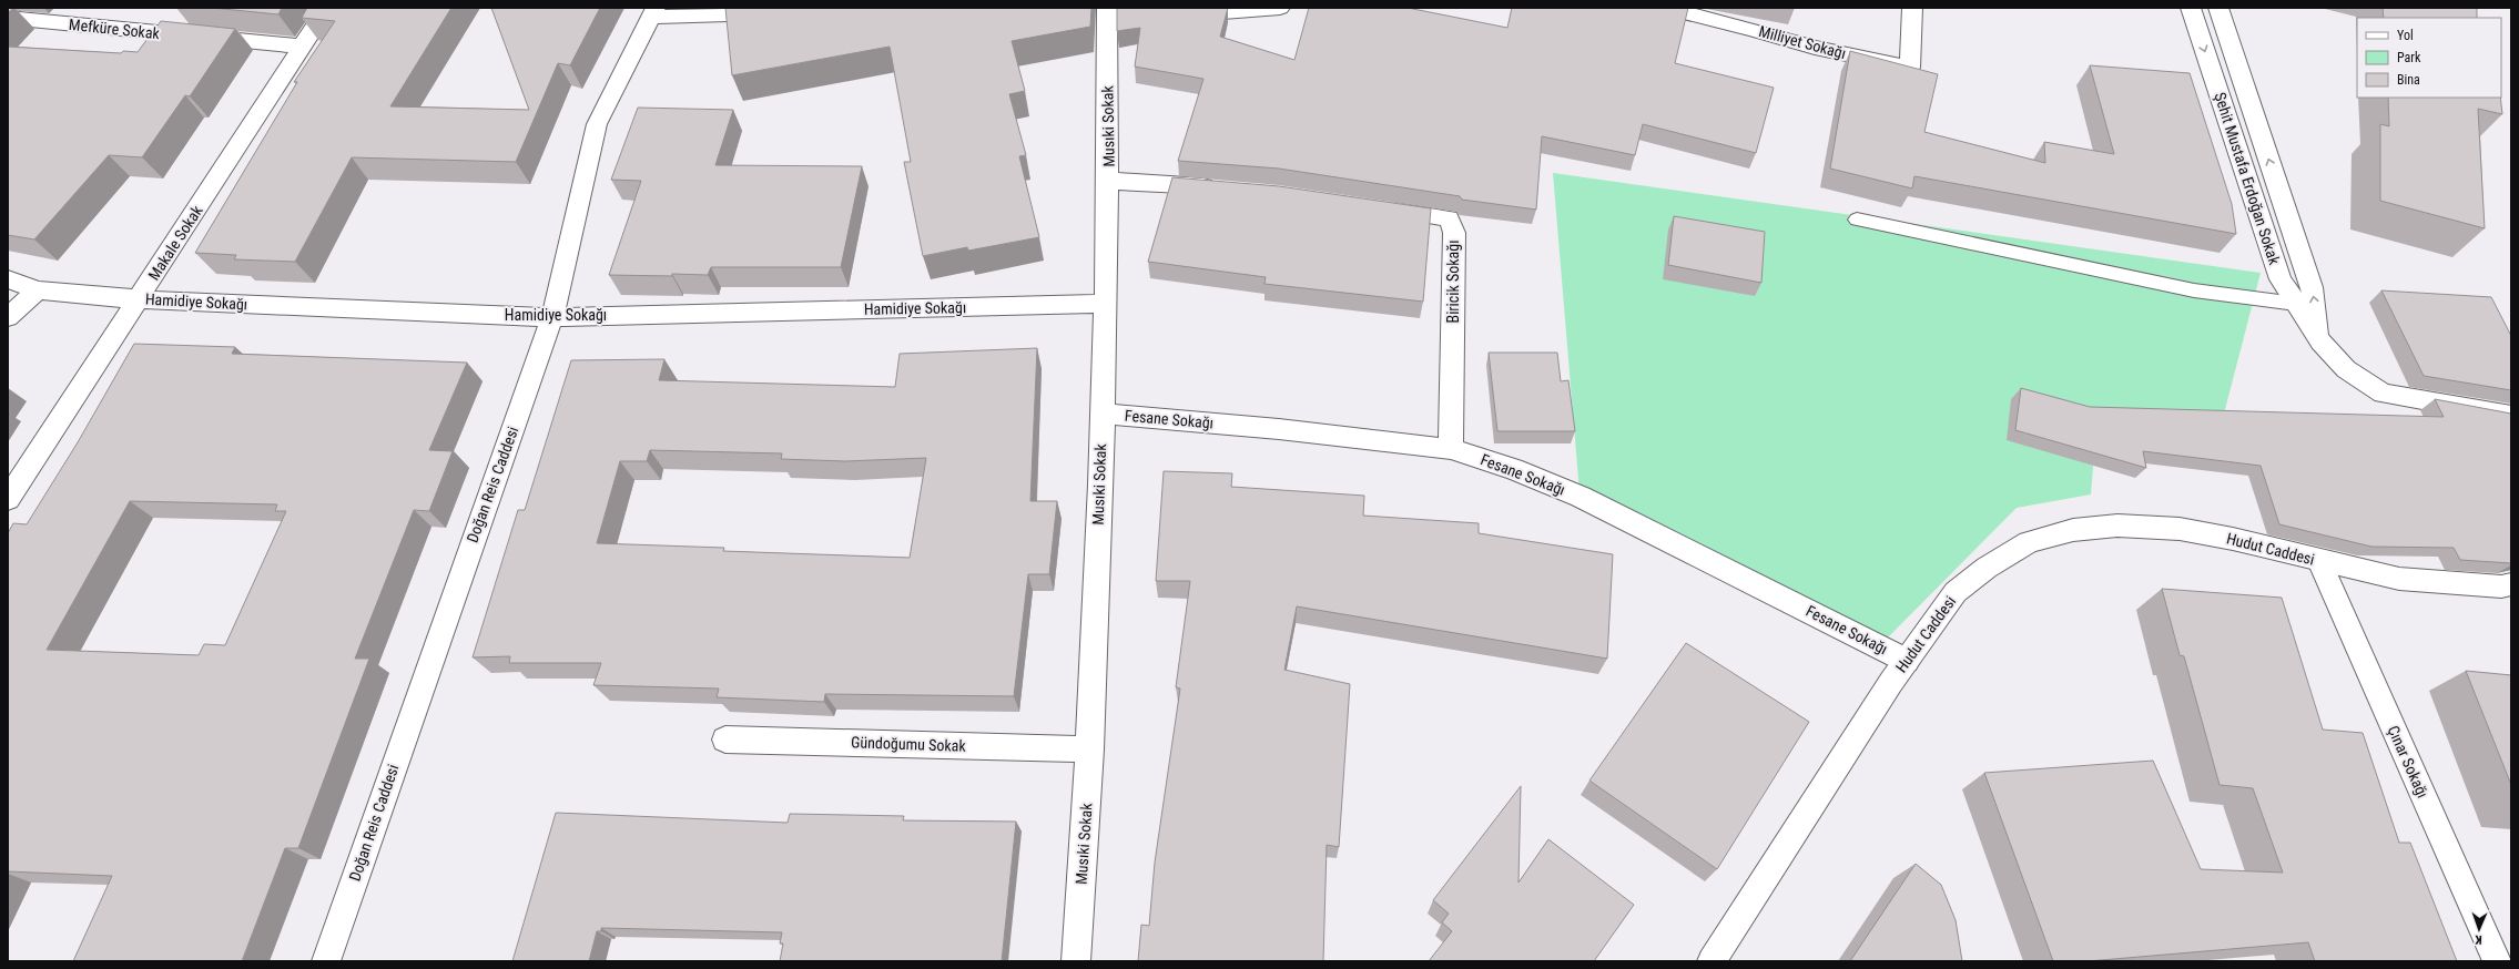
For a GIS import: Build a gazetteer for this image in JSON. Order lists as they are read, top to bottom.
{
  "streets": {
    "street": [
      "Mefküre Sokak",
      "Milliyet Sokağı",
      "Musıki Sokak",
      "Şehit Mustafa Erdoğan Sokak",
      "Makale Sokak",
      "Biricik Sokağı",
      "Hamidiye Sokağı",
      "Fesane Sokağı",
      "Doğan Reis Caddesi",
      "Hudut Caddesi",
      "Gündoğumu Sokak",
      "Çınar Sokağı"
    ]
  },
  "crossings": [
    ["Mefküre Sokak", "Makale Sokak"],
    ["Musıki Sokak", "Hamidiye Sokağı"],
    ["Musıki Sokak", "Fesane Sokağı"],
    ["Musıki Sokak", "Gündoğumu Sokak"],
    ["Makale Sokak", "Hamidiye Sokağı"],
    ["Biricik Sokağı", "Fesane Sokağı"],
    ["Hamidiye Sokağı", "Doğan Reis Caddesi"],
    ["Fesane Sokağı", "Hudut Caddesi"],
    ["Hudut Caddesi", "Çınar Sokağı"]
  ],
  "legend": ["Yol", "Park", "Bina"],
  "north": "bottom"
}
